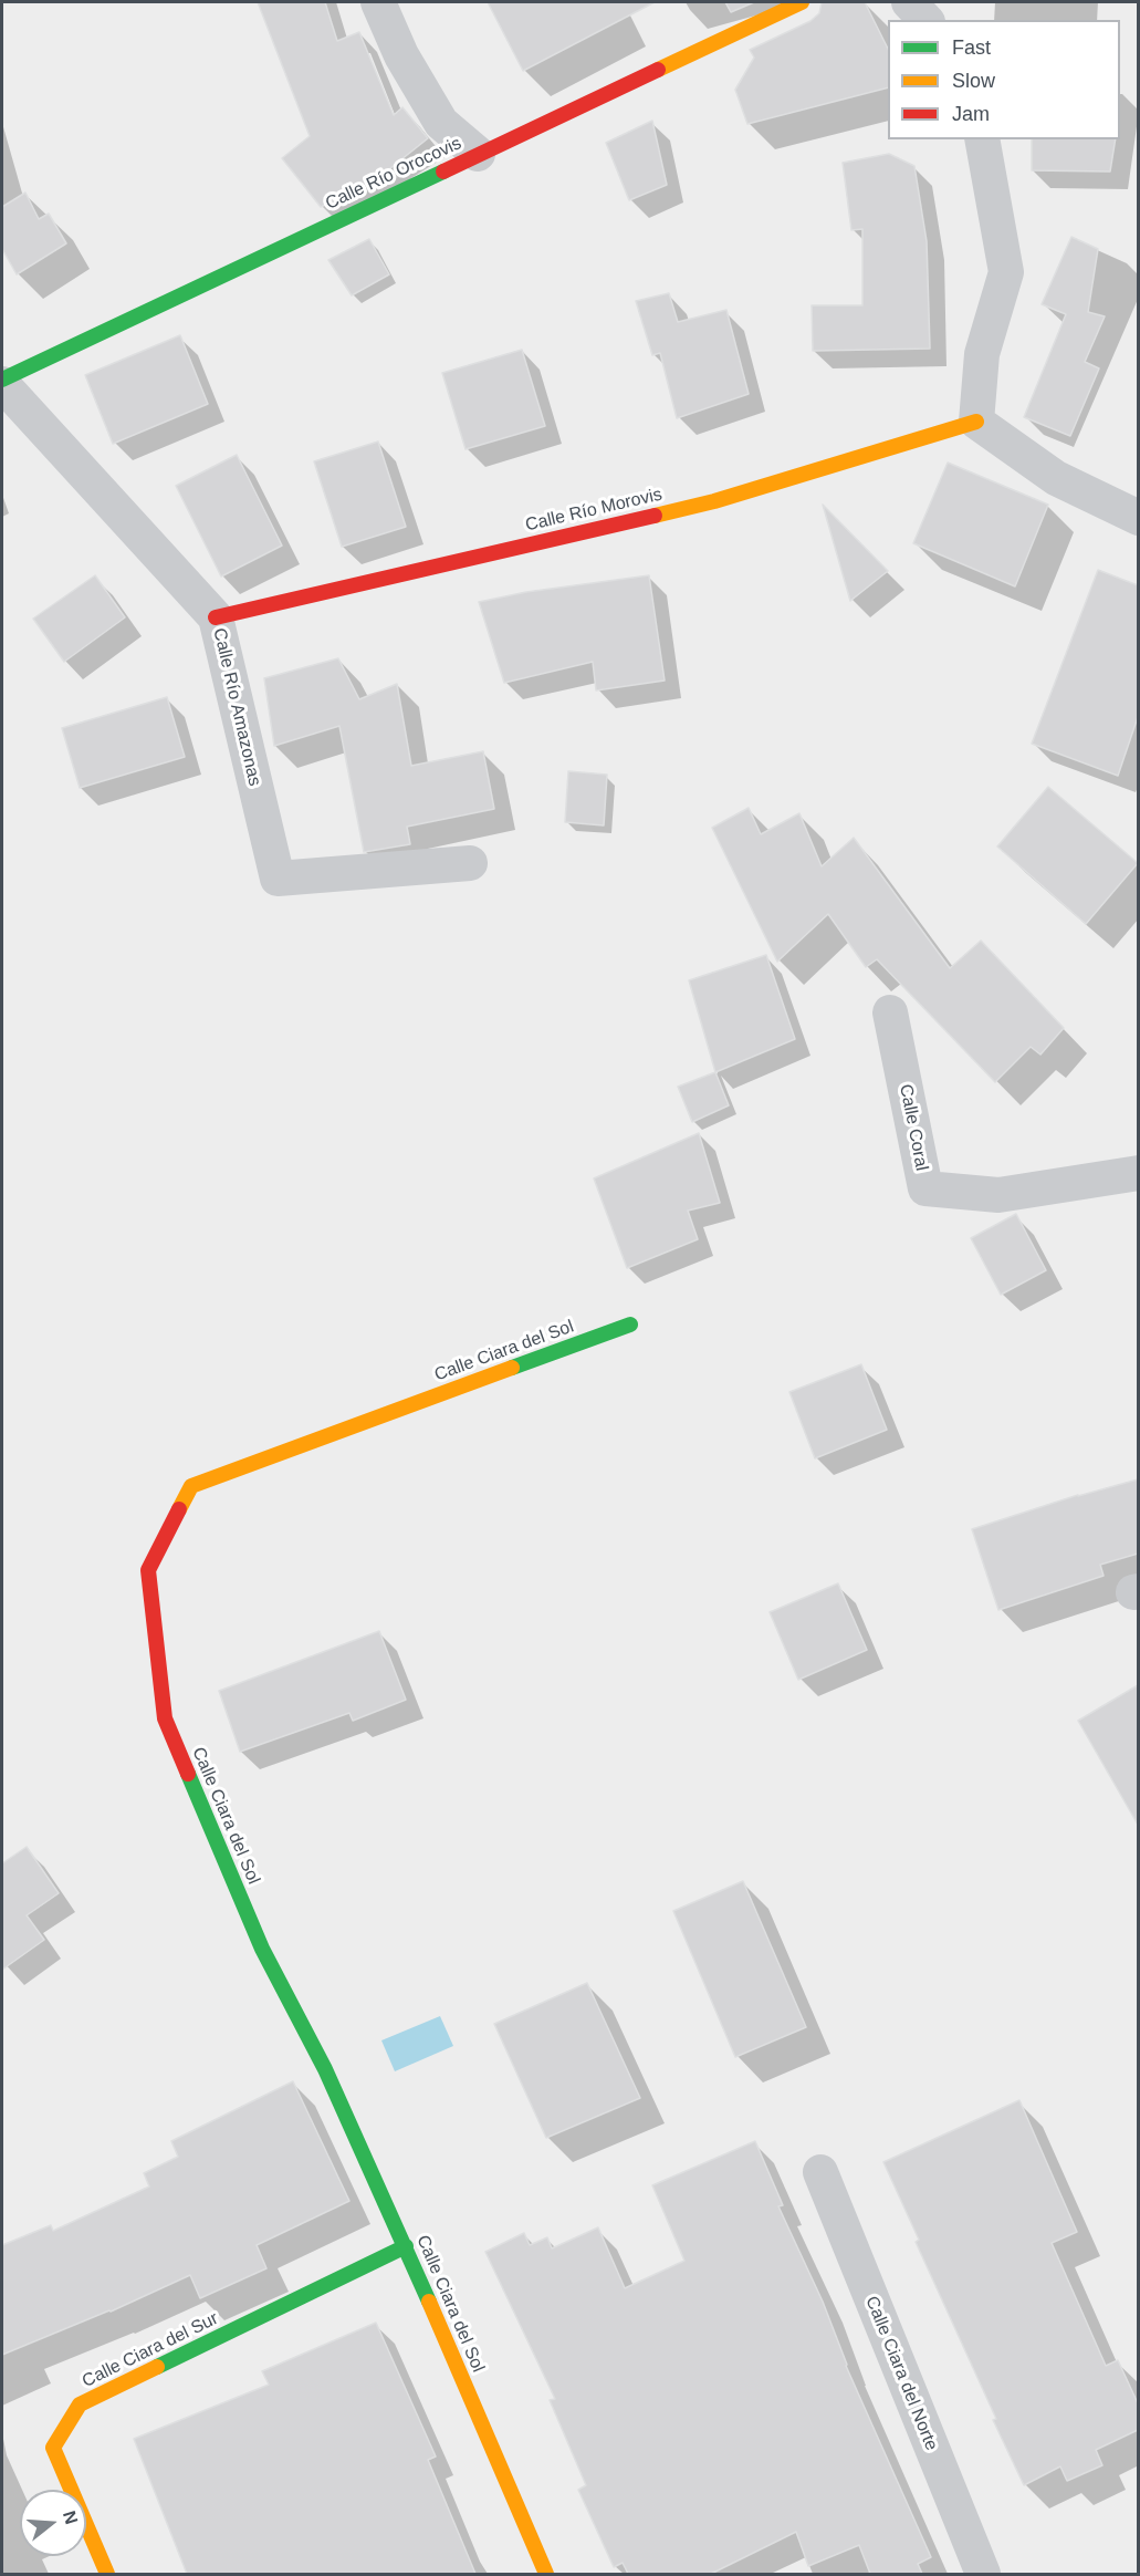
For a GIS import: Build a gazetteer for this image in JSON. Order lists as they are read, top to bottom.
{
  "streets": {
    "street": [
      "Calle Río Orocovis",
      "Calle Río Morovis",
      "Calle Río Amazonas",
      "Calle Coral",
      "Calle Ciara del Sol",
      "Calle Ciara del Sur",
      "Calle Ciara del Norte"
    ]
  },
  "crossings": [
    ["Calle Río Orocovis", "Calle Río Amazonas"],
    ["Calle Río Morovis", "Calle Río Amazonas"],
    ["Calle Ciara del Sol", "Calle Ciara del Sur"]
  ],
  "legend": ["Fast", "Slow", "Jam"],
  "north": "right"
}
